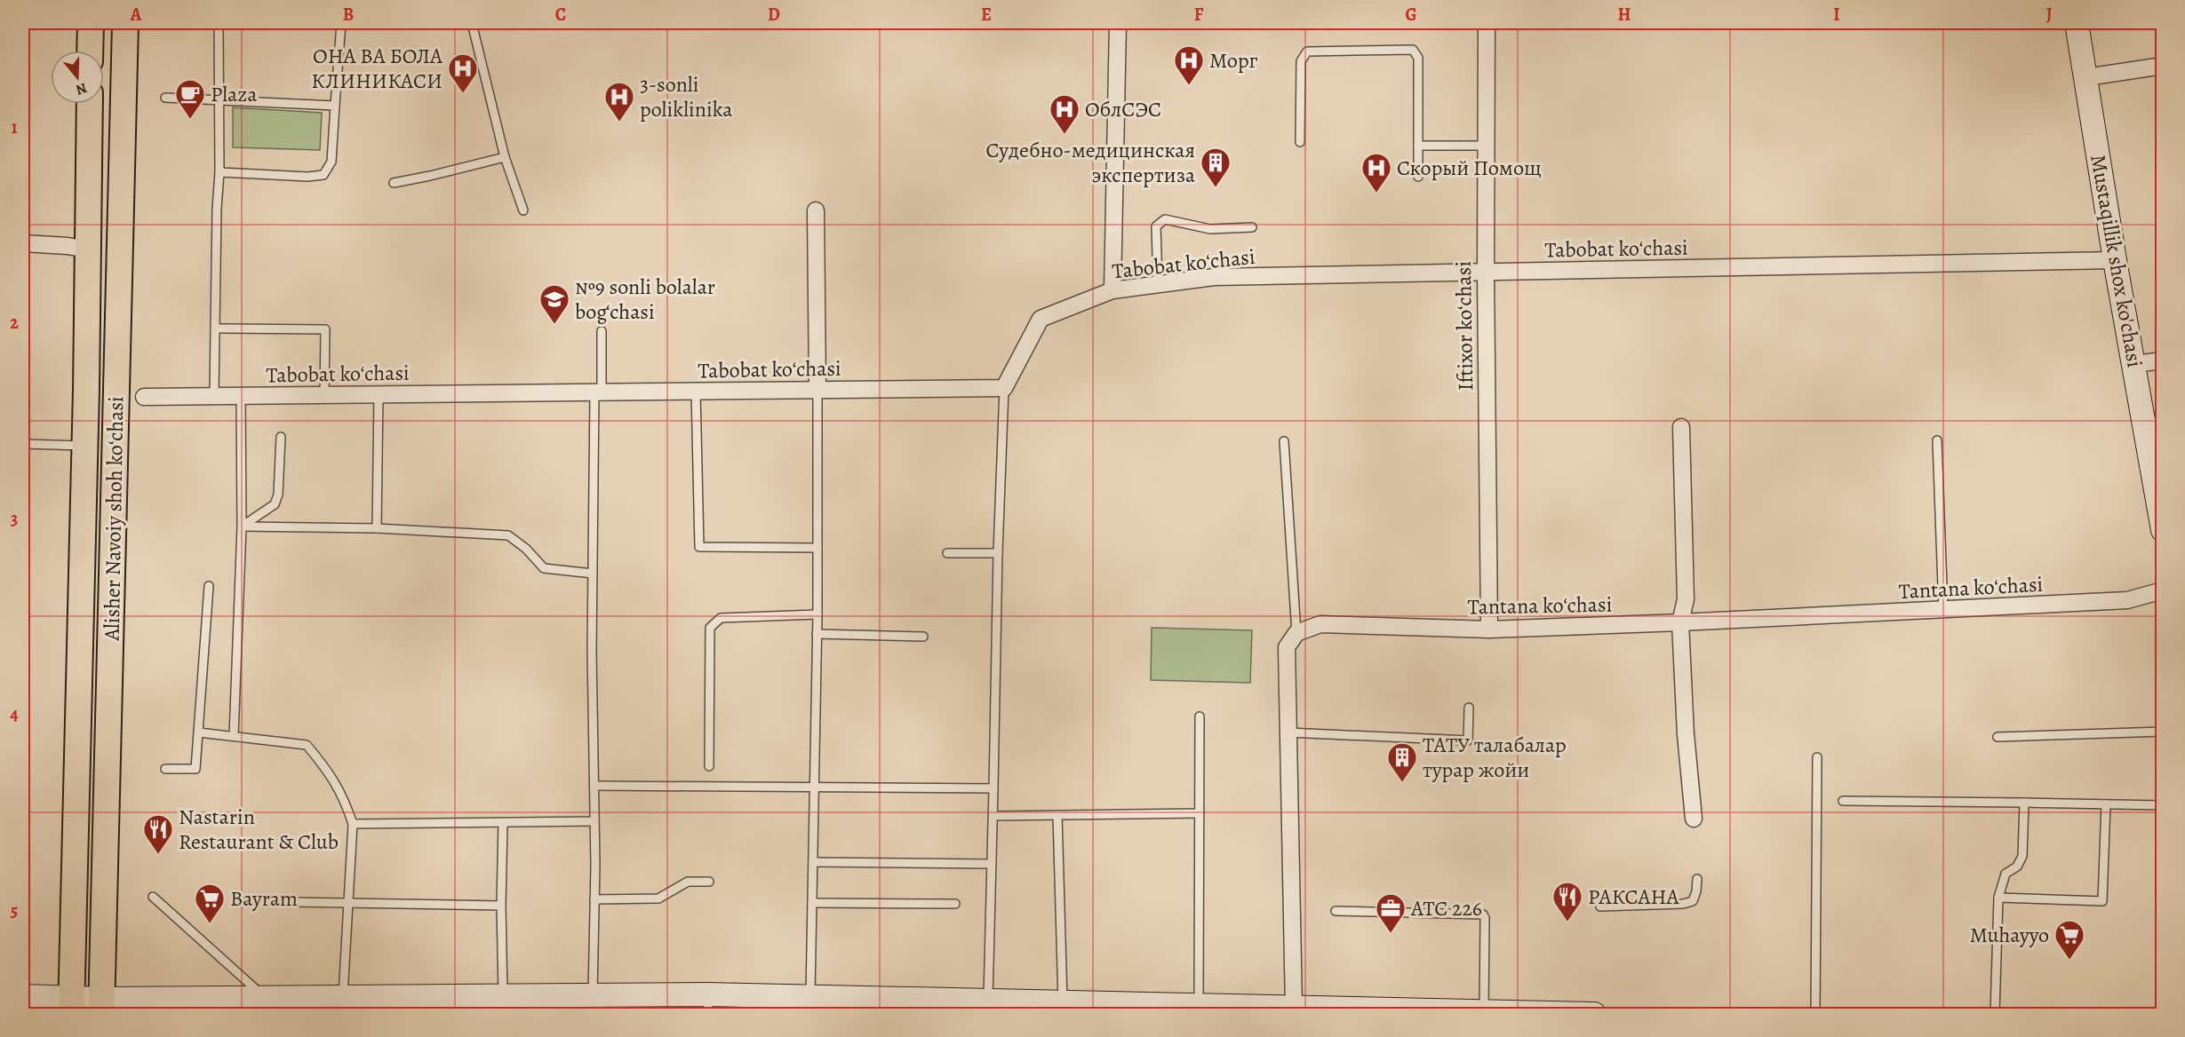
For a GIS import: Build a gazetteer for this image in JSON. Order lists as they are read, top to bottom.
{
  "streets": {
    "main road": ["Mustaqillik shox ko'chasi", "Alisher Navoiy shoh koʻchasi"],
    "street": ["Tabobat koʻchasi", "Iftixor koʻchasi", "Tantana koʻchasi"]
  },
  "crossings": [
    ["Tabobat koʻchasi", "Mustaqillik shox ko'chasi"],
    ["Tabobat koʻchasi", "Iftixor koʻchasi"],
    ["Iftixor koʻchasi", "Tantana koʻchasi"]
  ],
  "places": {
    "hospital": [
      "Морг",
      "ОНА ВА БОЛА КЛИНИКАСИ",
      "3-sonli poliklinika",
      "ОблСЭС",
      "Скорый Помощ"
    ],
    "cafe": ["Plaza"],
    "building": ["Судебно-медицинская экспертиза", "ТАТУ талабалар турар жойи"],
    "school or university": ["№9 sonli bolalar bog‘chasi"],
    "restaurant": ["Nastarin Restaurant & Club", "РАКСАНА"],
    "supermarket": ["Bayram", "Muhayyo"],
    "office": ["АТС 226"]
  },
  "north": "bottom",
  "grid": {
    "columns": [
      "A",
      "B",
      "C",
      "D",
      "E",
      "F",
      "G",
      "H",
      "I",
      "J"
    ],
    "rows": [
      "1",
      "2",
      "3",
      "4",
      "5"
    ]
  }
}
